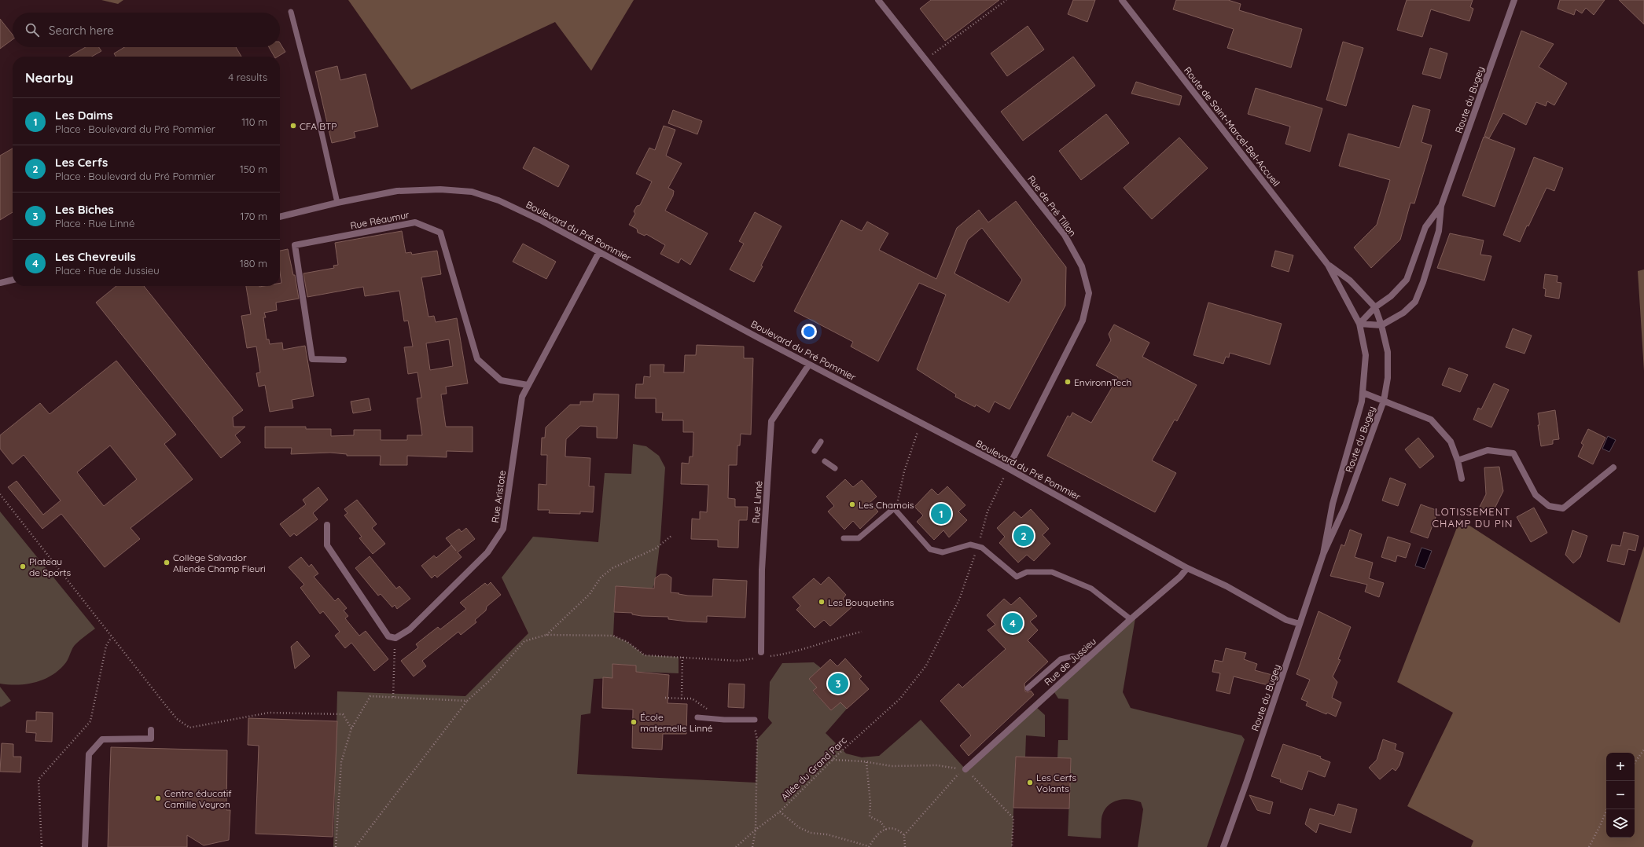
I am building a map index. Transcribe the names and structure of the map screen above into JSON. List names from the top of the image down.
{
  "streets": {
    "street": [
      "Route du Bugey",
      "Route de Saint-Marcel-Bel-Accueil",
      "Rue de Pré Tillon",
      "Rue Réaumur",
      "Boulevard du Pré Pommier",
      "Rue Aristote",
      "Rue Linné",
      "Rue de Jussieu"
    ],
    "path": ["Allée du Grand Parc"]
  },
  "crossings": [
    ["Route du Bugey", "Route de Saint-Marcel-Bel-Accueil"],
    ["Route du Bugey", "Boulevard du Pré Pommier"],
    ["Rue de Pré Tillon", "Boulevard du Pré Pommier"],
    ["Rue de Pré Tillon", "Allée du Grand Parc"],
    ["Rue Réaumur", "Rue Aristote"],
    ["Boulevard du Pré Pommier", "Rue Aristote"],
    ["Boulevard du Pré Pommier", "Rue Linné"],
    ["Boulevard du Pré Pommier", "Rue de Jussieu"],
    ["Boulevard du Pré Pommier", "Allée du Grand Parc"]
  ],
  "districts": ["LOTISSEMENT CHAMP DU PIN"],
  "places": [
    "CFA BTP",
    "EnvironnTech",
    "Les Chamois",
    "Collège Salvador Allende Champ Fleuri",
    "Plateau de Sports",
    "Les Bouquetins",
    "École maternelle Linné",
    "Les Cerfs Volants",
    "Centre éducatif Camille Veyron"
  ],
  "page": {
    "search": "Search here",
    "heading": ["Nearby", "4 results"],
    "list": [
      {
        "mark": "1",
        "name": "Les Daims",
        "note": "Place · Boulevard du Pré Pommier",
        "value": "110 m"
      },
      {
        "mark": "2",
        "name": "Les Cerfs",
        "note": "Place · Boulevard du Pré Pommier",
        "value": "150 m"
      },
      {
        "mark": "3",
        "name": "Les Biches",
        "note": "Place · Rue Linné",
        "value": "170 m"
      },
      {
        "mark": "4",
        "name": "Les Chevreuils",
        "note": "Place · Rue de Jussieu",
        "value": "180 m"
      }
    ],
    "pins": [
      "1",
      "2",
      "4",
      "3"
    ],
    "map_buttons": ["+", "−"]
  }
}
